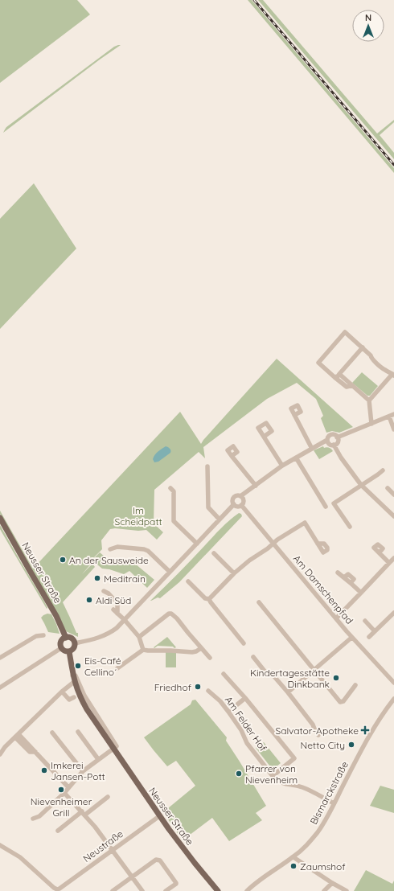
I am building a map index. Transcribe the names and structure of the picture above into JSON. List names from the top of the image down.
{
  "streets": {
    "main road": ["Neusser Straße"],
    "street": [
      "Am Damschenpfad",
      "Am Felder Hof",
      "Bismarckstraße",
      "Neustraße"
    ]
  },
  "crossings": [
    ["Neusser Straße", "Neustraße"],
    ["Am Felder Hof", "Bismarckstraße"]
  ],
  "parks": ["Im Scheidpatt"],
  "places": {
    "other": [
      "An der Sausweide",
      "Meditrain",
      "Aldi Süd",
      "Eis-Café Cellino´",
      "Kindertagesstätte Dinkbank",
      "Friedhof",
      "Netto City",
      "Imkerei Jansen-Pott",
      "Pfarrer von Nievenheim",
      "Nievenheimer Grill",
      "Zaumshof"
    ],
    "health": ["Salvator-Apotheke"]
  },
  "north": "top"
}
